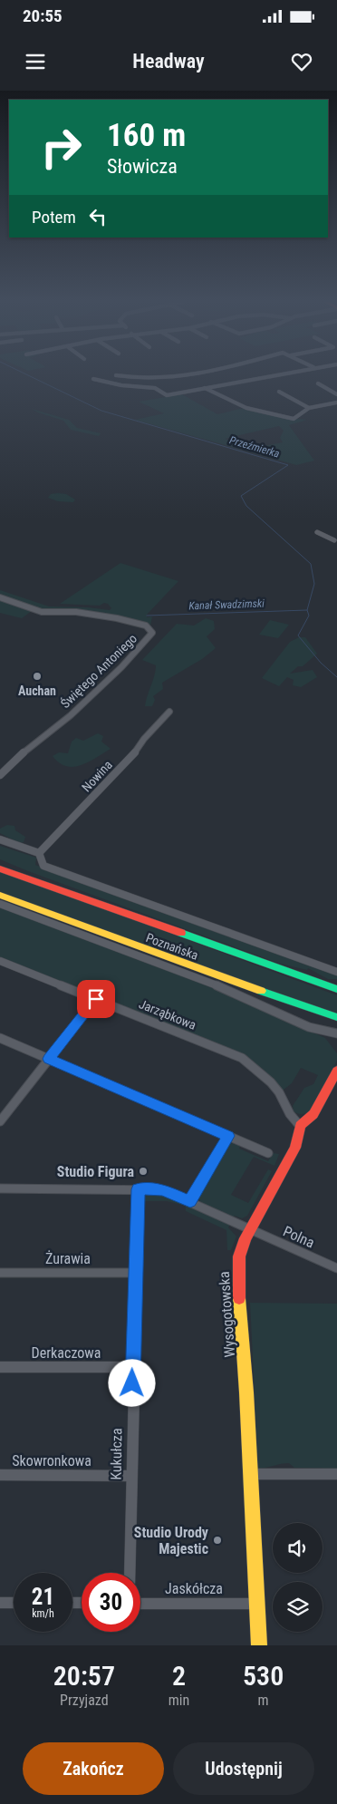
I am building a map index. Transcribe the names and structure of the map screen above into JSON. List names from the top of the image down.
{
  "streets": {
    "main road": ["Poznańska", "Wysogotowska"],
    "street": [
      "Świętego Antoniego",
      "Nowina",
      "Jarząbkowa",
      "Polna",
      "Żurawia",
      "Derkaczowa",
      "Kukułcza",
      "Skowronkowa",
      "Jaskółcza"
    ]
  },
  "crossings": [
    ["Jarząbkowa", "Wysogotowska"],
    ["Polna", "Wysogotowska"],
    ["Polna", "Kukułcza"],
    ["Żurawia", "Kukułcza"],
    ["Wysogotowska", "Jaskółcza"],
    ["Derkaczowa", "Kukułcza"],
    ["Kukułcza", "Skowronkowa"]
  ],
  "water": ["Przeźmierka", "Kanał Swadzimski"],
  "places": ["Auchan", "Studio Figura", "Studio Urody Majestic"],
  "page": {
    "status": "20:55",
    "header": "Headway",
    "turn": ["160 m", "Słowicza"],
    "then": "Potem",
    "speed": "21 km/h",
    "limit": "30",
    "eta": [
      "20:57",
      "Przyjazd",
      "2",
      "min",
      "530",
      "m"
    ],
    "buttons": ["Zakończ", "Udostępnij"]
  }
}
